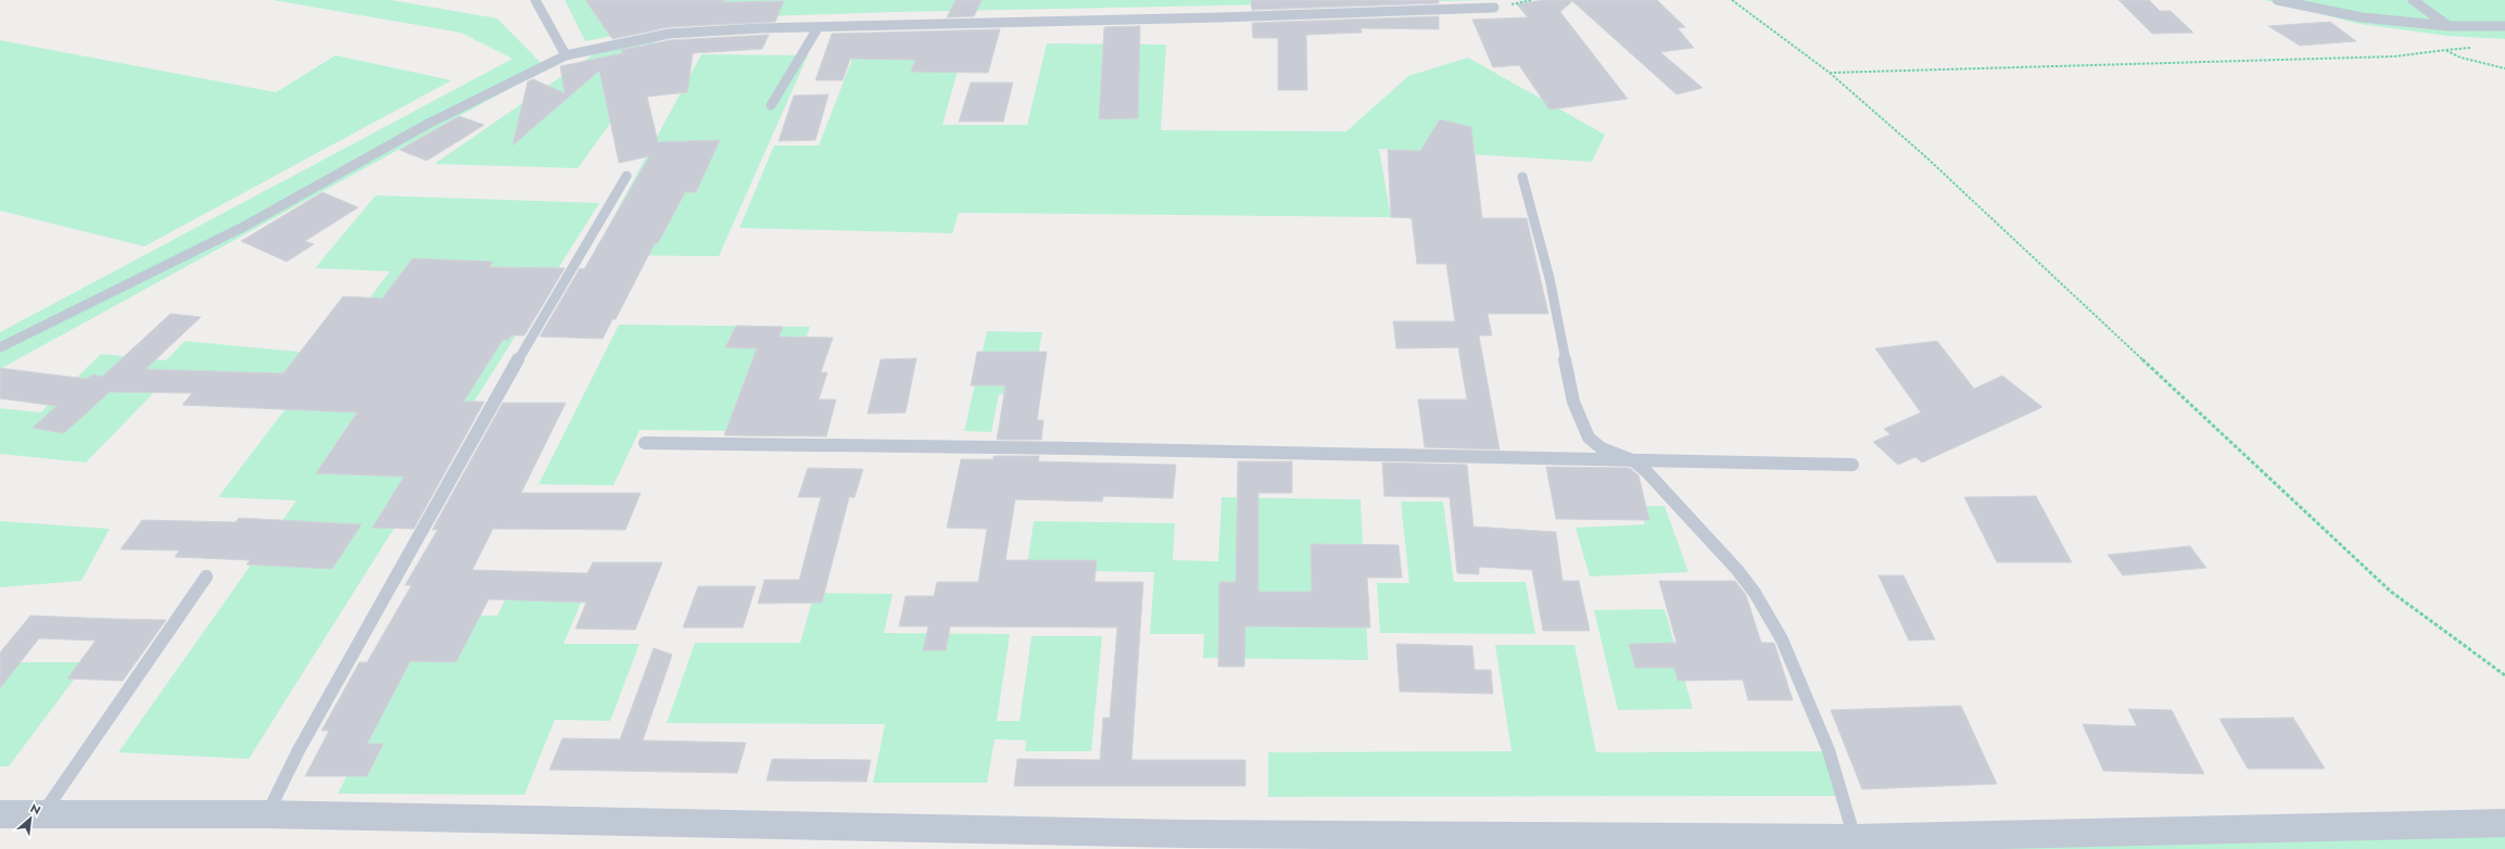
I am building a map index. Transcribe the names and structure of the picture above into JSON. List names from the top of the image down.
{
  "north": "top right"
}
